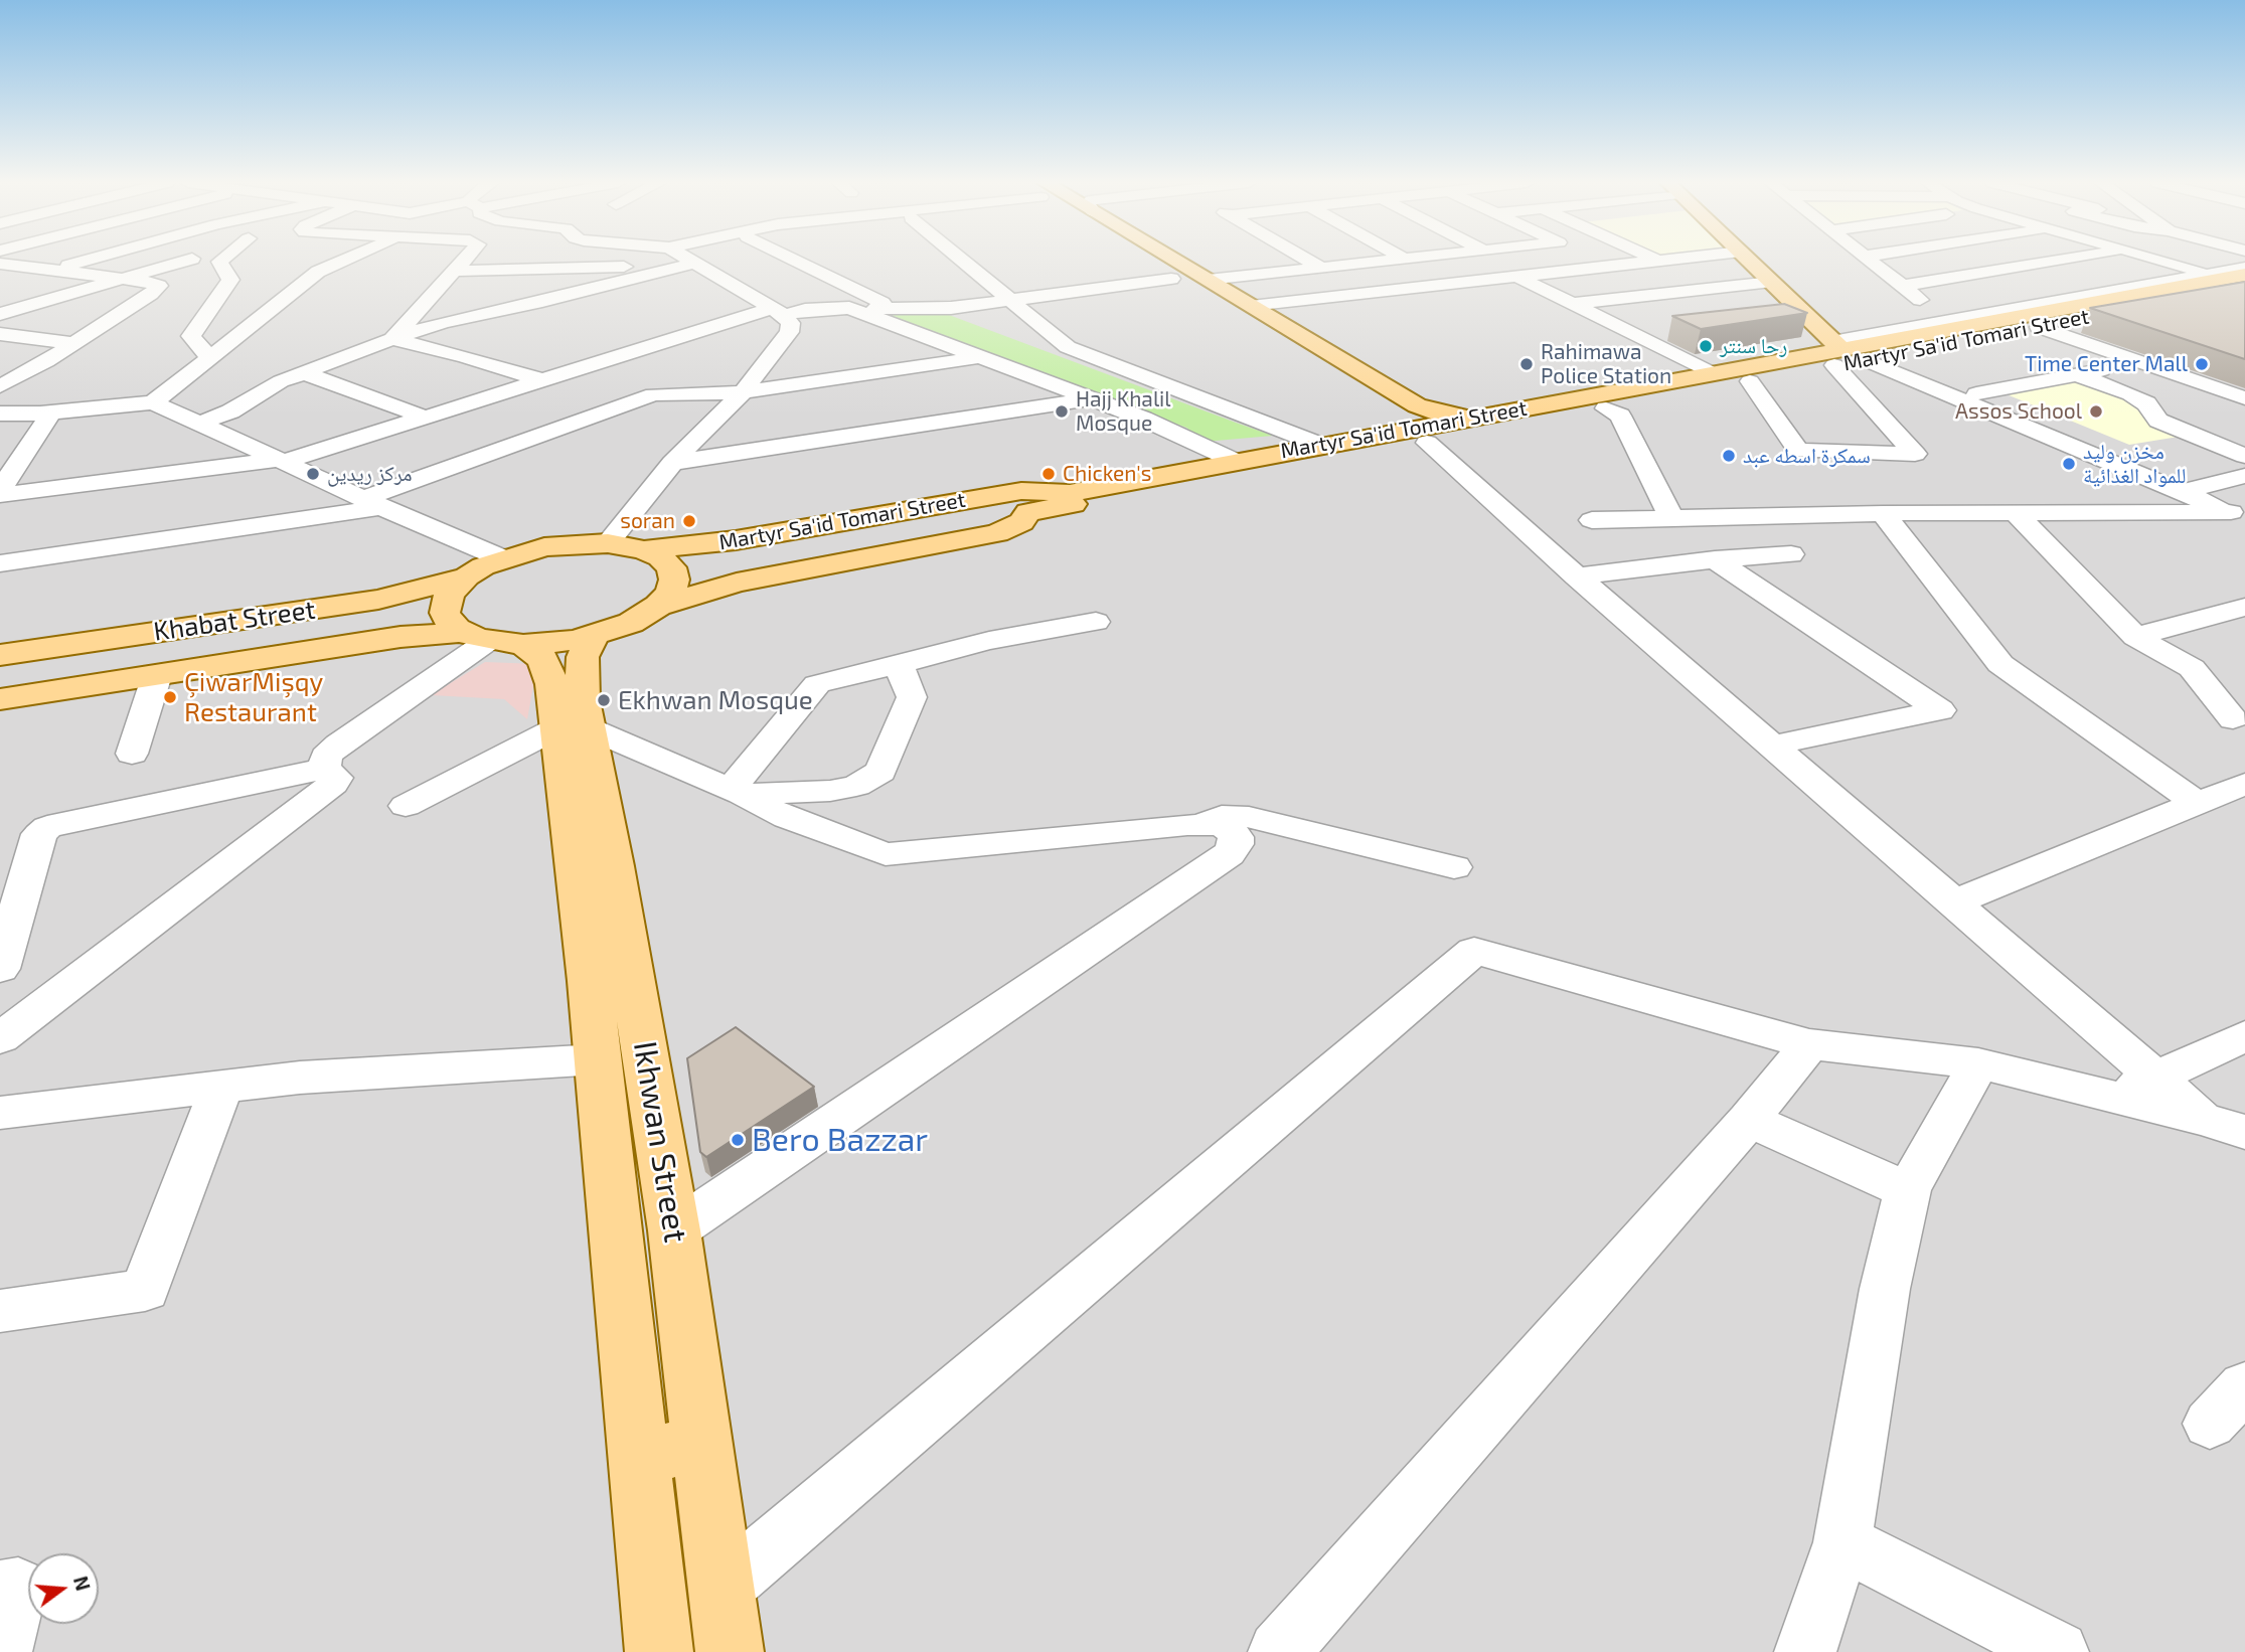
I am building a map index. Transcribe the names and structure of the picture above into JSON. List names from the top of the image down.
{
  "streets": {
    "main road": ["Martyr Sa'id Tomari Street", "Khabat Street", "Ikhwan Street"]
  },
  "crossings": [
    ["Martyr Sa'id Tomari Street", "Khabat Street"],
    ["Martyr Sa'id Tomari Street", "Ikhwan Street"],
    ["Khabat Street", "Ikhwan Street"]
  ],
  "places": [
    "رحا سنتر",
    "Rahimawa Police Station",
    "Time Center Mall",
    "Hajj Khalil Mosque",
    "Assos School",
    "سمكرة اسطه عبد",
    "مخزن وليد للمواد الغذائية",
    "مركز ريدين",
    "Chicken's",
    "soran",
    "ÇiwarMişqy Restaurant",
    "Ekhwan Mosque",
    "Bero Bazzar"
  ],
  "north": "right"
}
